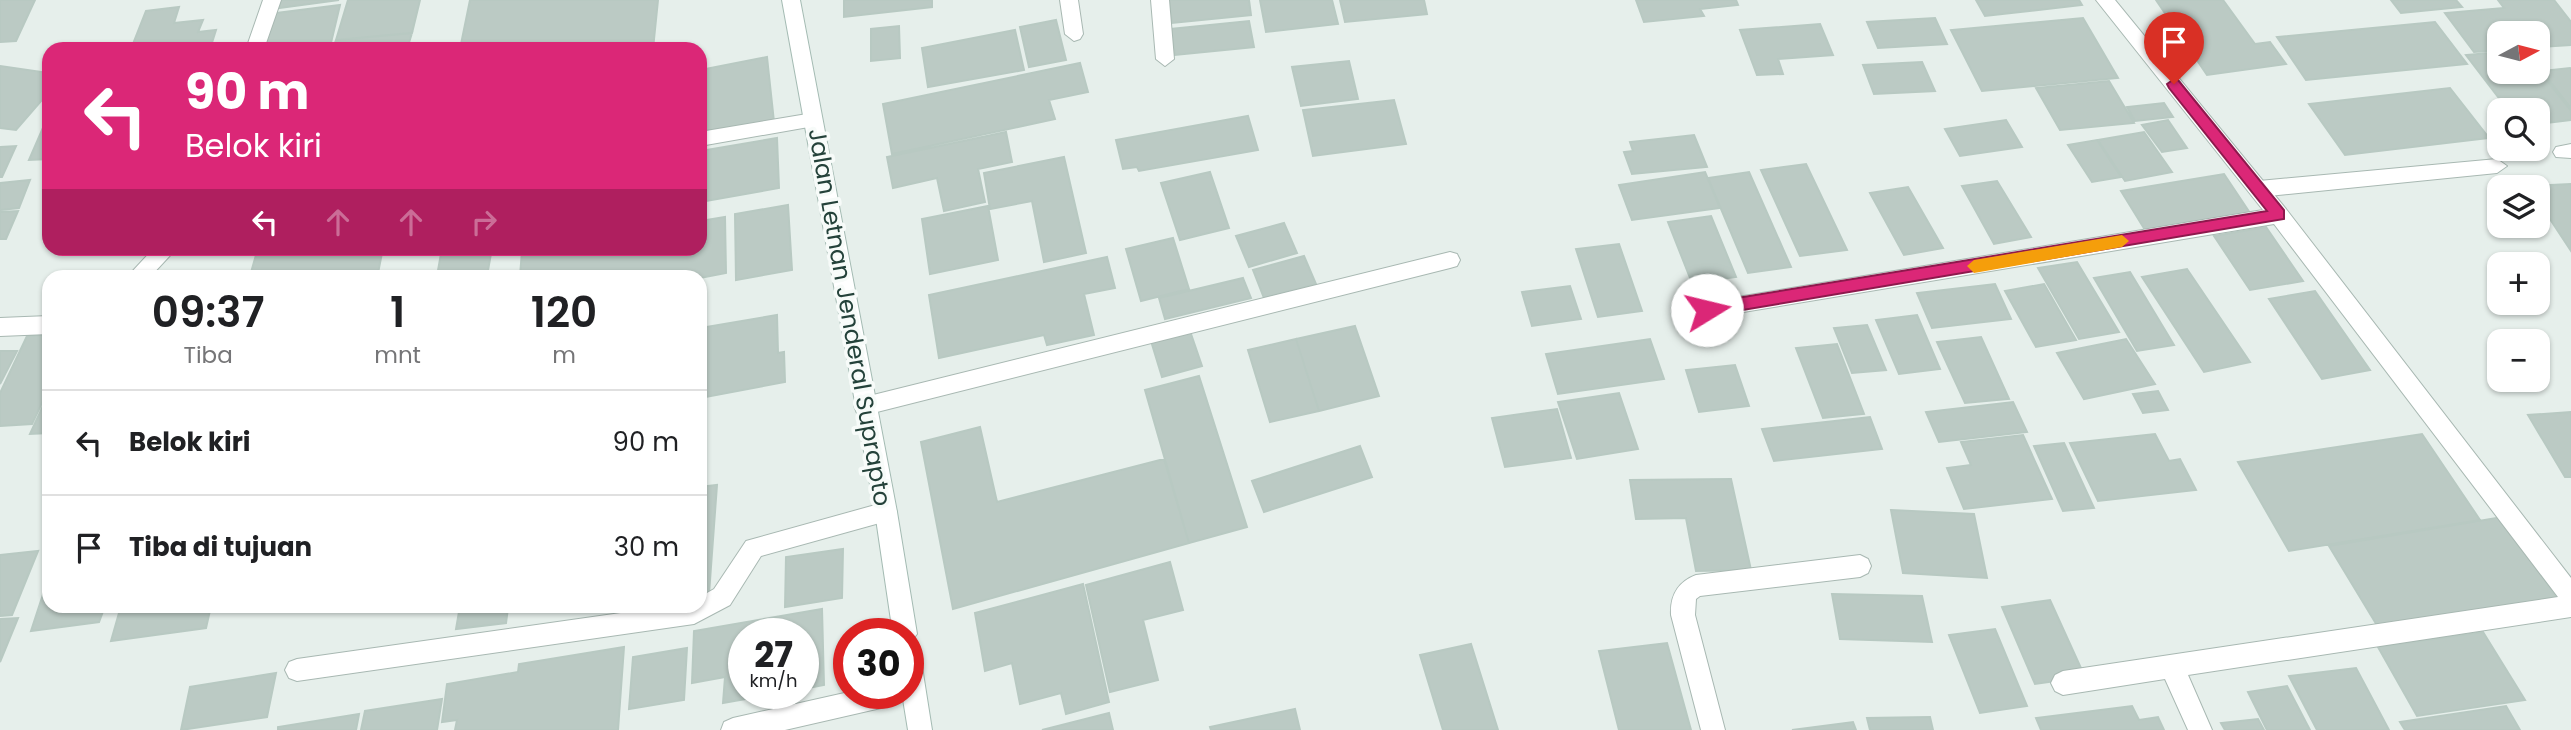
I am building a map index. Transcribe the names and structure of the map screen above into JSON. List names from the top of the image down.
{
  "streets": {
    "street": ["Jalan Letnan Jenderal Suprapto"]
  },
  "north": "right",
  "page": {
    "map_buttons": ["+", "−"],
    "turn": ["90 m", "Belok kiri"],
    "eta": [
      "09:37",
      "Tiba",
      "1",
      "mnt",
      "120",
      "m"
    ],
    "list": [
      {
        "name": "Belok kiri",
        "value": "90 m"
      },
      {
        "name": "Tiba di tujuan",
        "value": "30 m"
      }
    ],
    "speed": "27 km/h",
    "limit": "30"
  }
}
